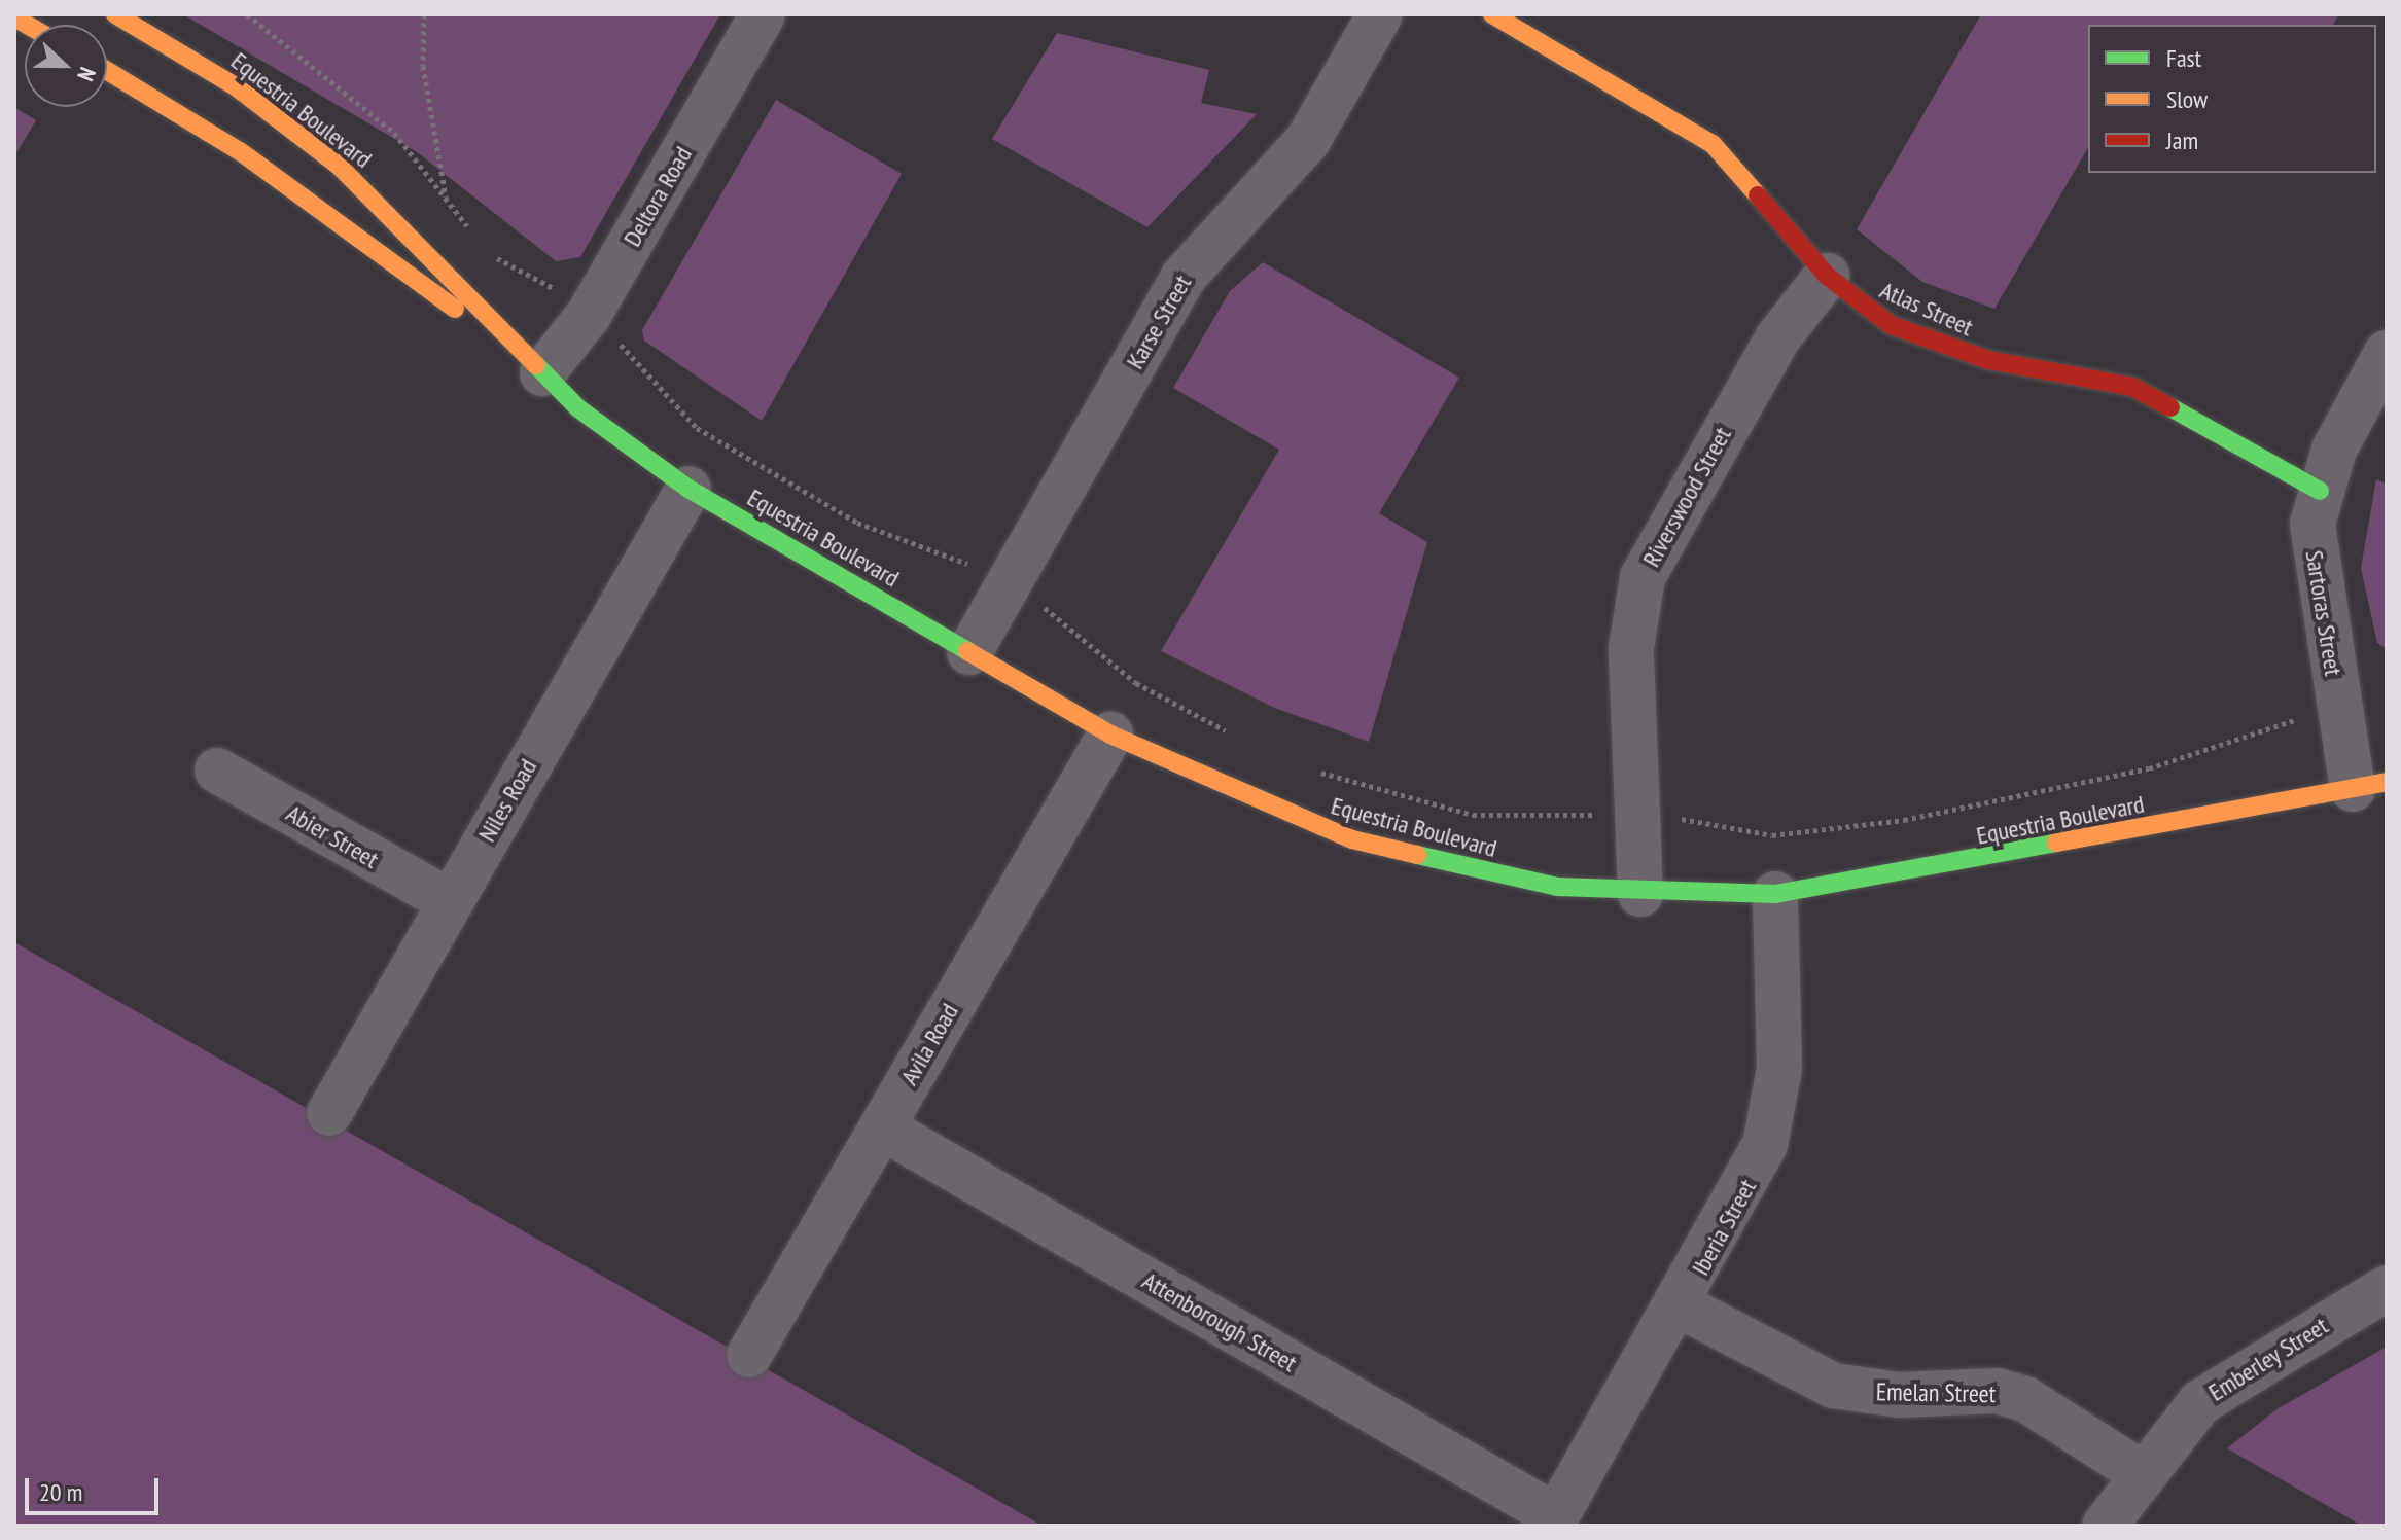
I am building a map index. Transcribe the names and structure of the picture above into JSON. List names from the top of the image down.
{
  "streets": {
    "street": [
      "Equestria Boulevard",
      "Deltora Road",
      "Atlas Street",
      "Karse Street",
      "Riverswood Street",
      "Sartoras Street",
      "Niles Road",
      "Abier Street",
      "Avila Road",
      "Iberia Street",
      "Attenborough Street",
      "Emberley Street",
      "Emelan Street"
    ]
  },
  "crossings": [
    ["Equestria Boulevard", "Deltora Road"],
    ["Equestria Boulevard", "Karse Street"],
    ["Equestria Boulevard", "Riverswood Street"],
    ["Equestria Boulevard", "Sartoras Street"],
    ["Equestria Boulevard", "Niles Road"],
    ["Equestria Boulevard", "Avila Road"],
    ["Equestria Boulevard", "Iberia Street"],
    ["Atlas Street", "Riverswood Street"],
    ["Atlas Street", "Sartoras Street"],
    ["Niles Road", "Abier Street"],
    ["Avila Road", "Attenborough Street"],
    ["Iberia Street", "Attenborough Street"],
    ["Iberia Street", "Emelan Street"],
    ["Emberley Street", "Emelan Street"]
  ],
  "legend": ["Fast", "Slow", "Jam"],
  "scale_bar": "20 m",
  "north": "right"
}
